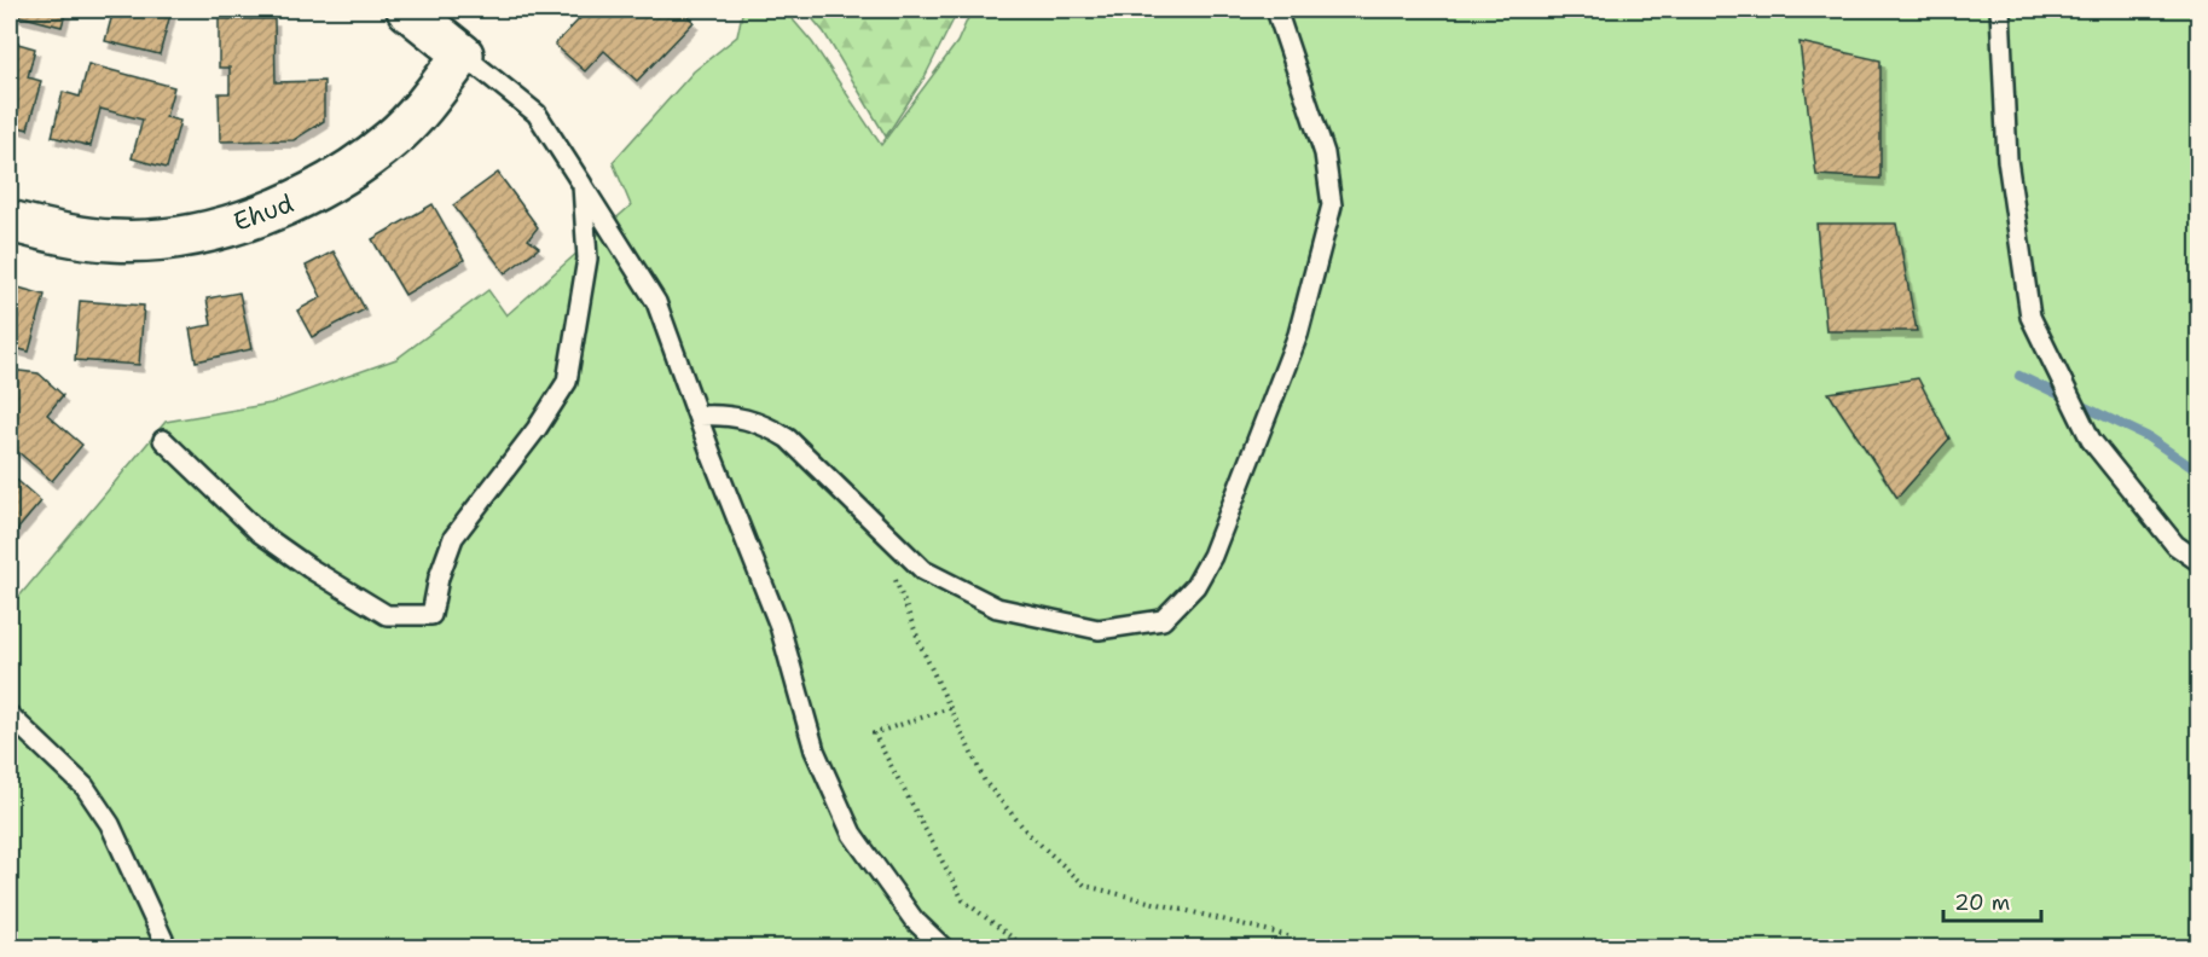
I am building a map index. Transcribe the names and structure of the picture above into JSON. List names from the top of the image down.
{
  "streets": {
    "street": ["Ehud"]
  },
  "scale_bar": "20 m"
}
